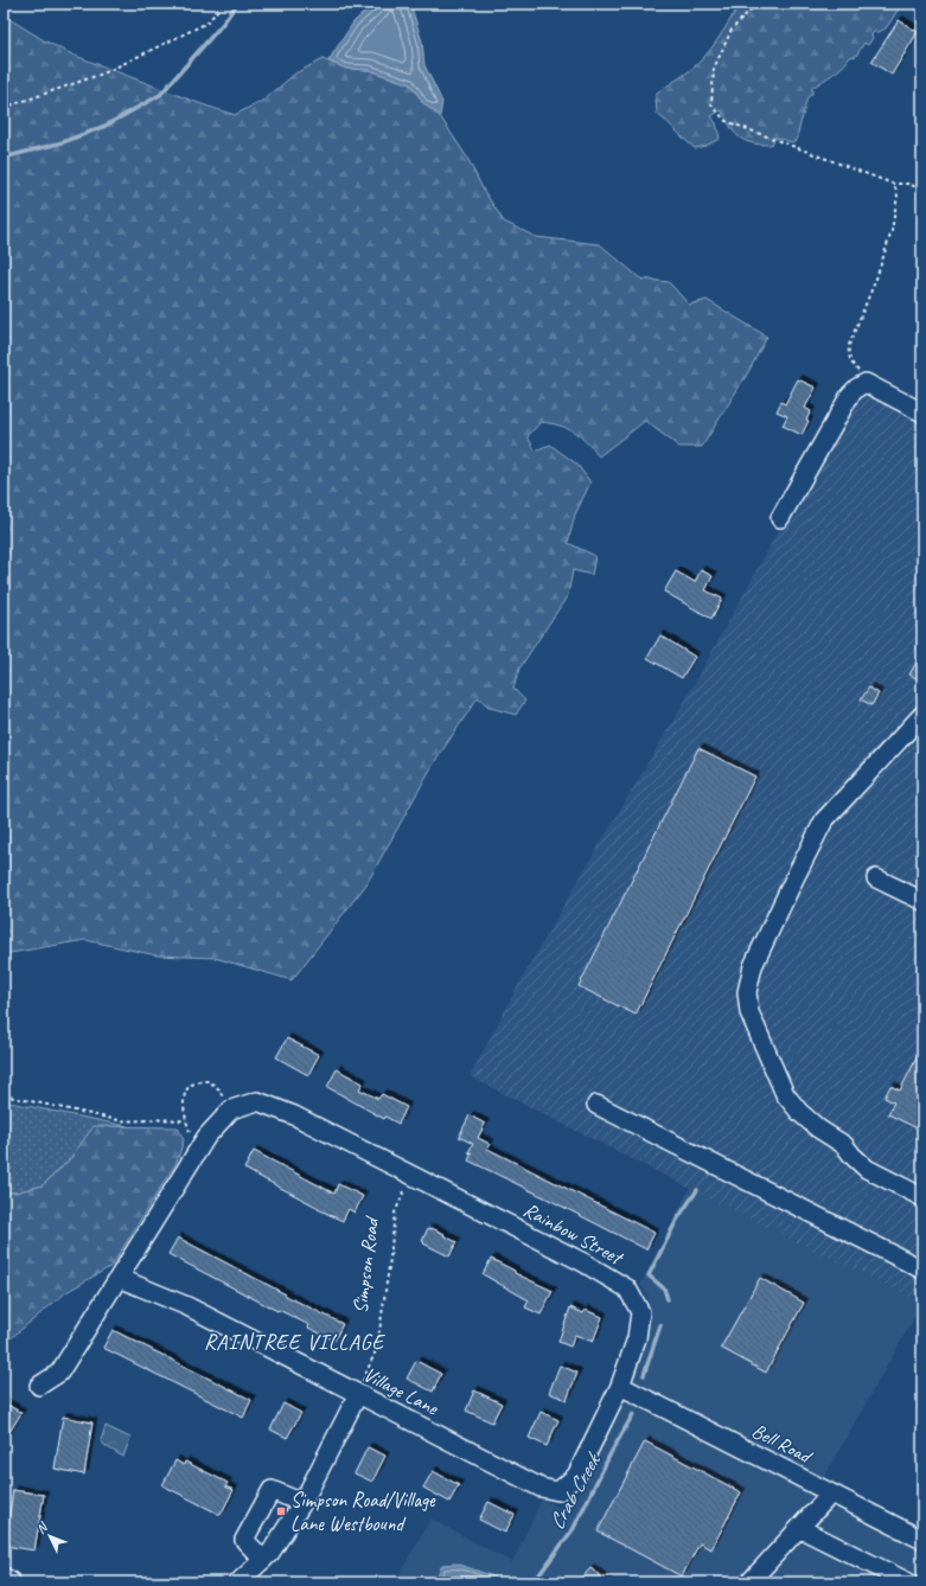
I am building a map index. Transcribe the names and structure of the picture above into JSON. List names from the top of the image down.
{
  "streets": {
    "street": ["Rainbow Street", "Village Lane", "Bell Road"],
    "path": ["Simpson Road"]
  },
  "crossings": [
    ["Rainbow Street", "Simpson Road"],
    ["Rainbow Street", "Village Lane"],
    ["Rainbow Street", "Bell Road"],
    ["Simpson Road", "Village Lane"]
  ],
  "districts": ["RAINTREE VILLAGE"],
  "water": ["Crab Creek"],
  "places": {
    "transit": ["Simpson Road/Village Lane Westbound"]
  },
  "north": "top left"
}
